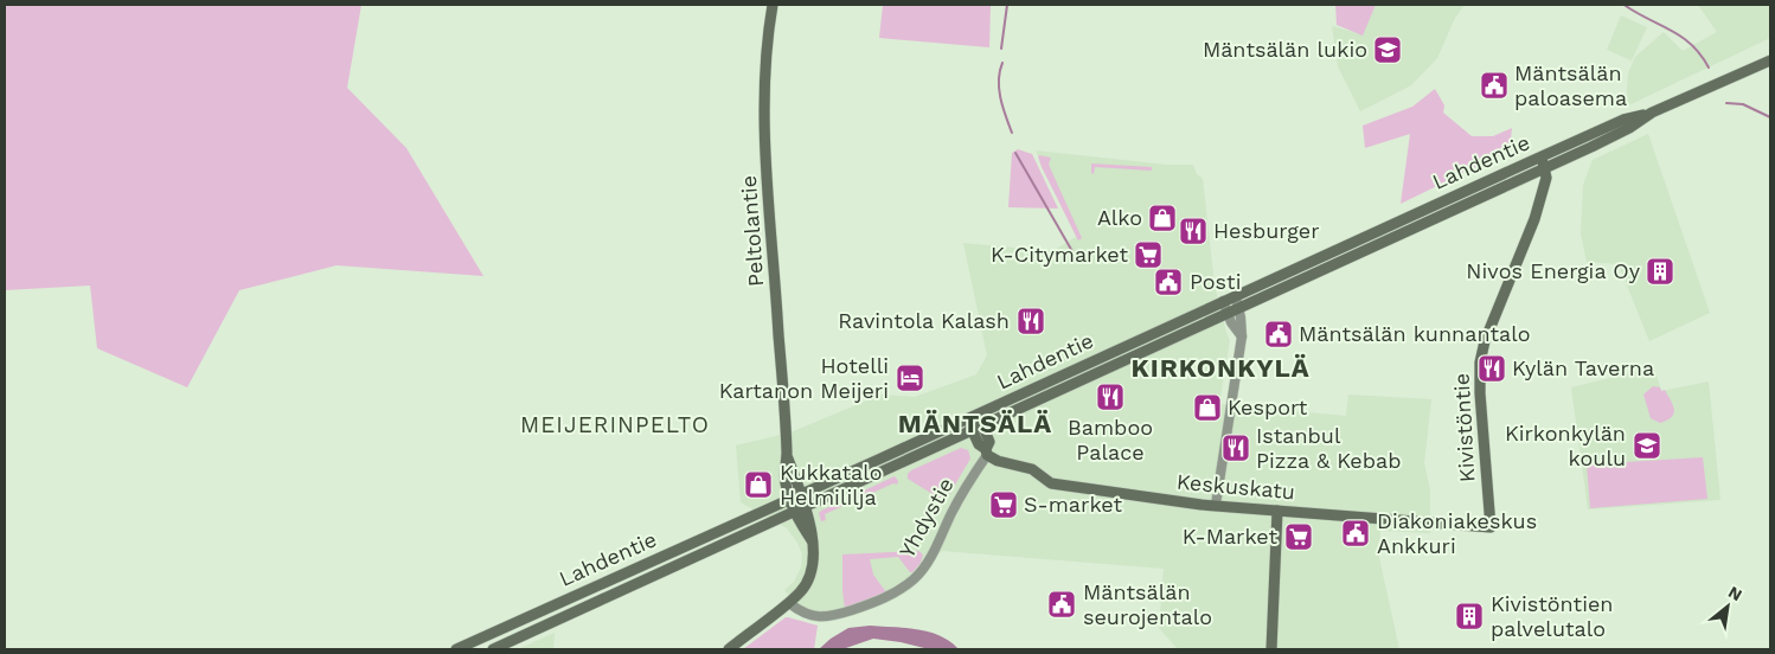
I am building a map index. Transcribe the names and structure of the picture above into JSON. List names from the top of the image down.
{
  "streets": {
    "main road": [
      "Lahdentie",
      "Peltolantie",
      "Kivistöntie",
      "Keskuskatu"
    ],
    "street": ["Yhdystie"]
  },
  "crossings": [
    ["Lahdentie", "Peltolantie"],
    ["Lahdentie", "Kivistöntie"],
    ["Kivistöntie", "Keskuskatu"],
    ["Keskuskatu", "Yhdystie"]
  ],
  "districts": ["KIRKONKYLÄ", "MÄNTSÄLÄ", "MEIJERINPELTO"],
  "places": {
    "school or university": ["Mäntsälän lukio", "Kirkonkylän koulu"],
    "public building": [
      "Mäntsälän paloasema",
      "Posti",
      "Mäntsälän kunnantalo",
      "Diakoniakeskus Ankkuri",
      "Mäntsälän seurojentalo"
    ],
    "shop": ["Alko", "Kesport", "Kukkatalo Helmililja"],
    "restaurant": [
      "Hesburger",
      "Ravintola Kalash",
      "Kylän Taverna",
      "Bamboo Palace",
      "Istanbul Pizza & Kebab"
    ],
    "supermarket": ["K-Citymarket", "S-market", "K-Market"],
    "building": ["Nivos Energia Oy", "Kivistöntien palvelutalo"],
    "hotel": ["Hotelli Kartanon Meijeri"]
  },
  "north": "top right"
}
